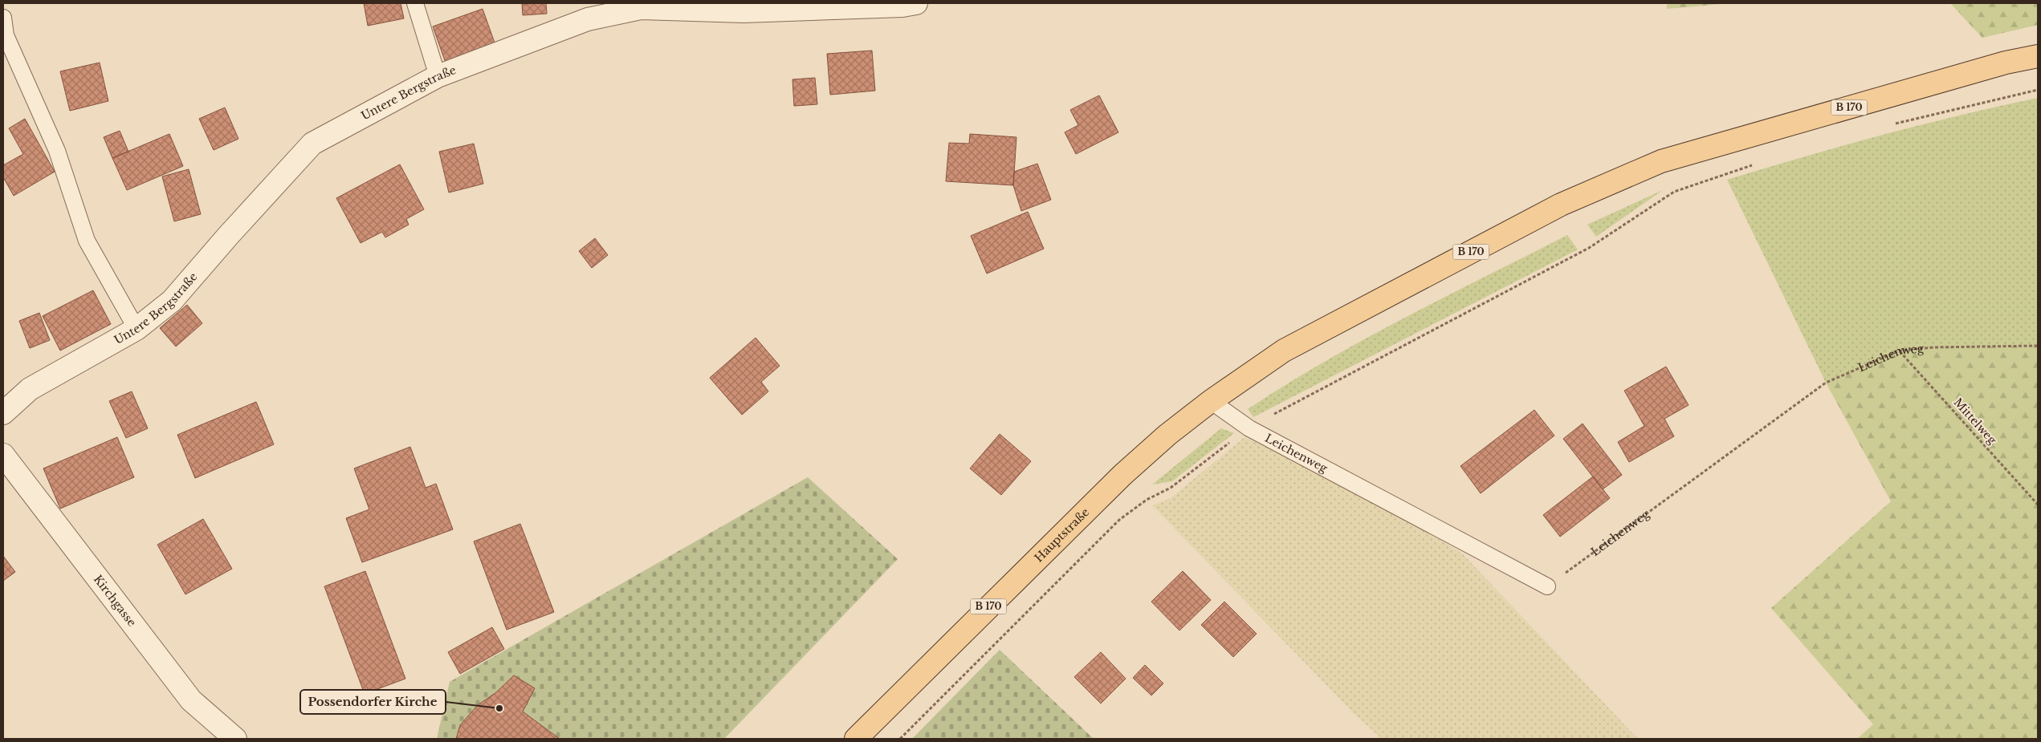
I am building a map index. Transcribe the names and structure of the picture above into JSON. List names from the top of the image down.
{
  "streets": {
    "main road": ["B 170", "Hauptstraße"],
    "street": ["Untere Bergstraße", "Kirchgasse"],
    "lane": ["Leichenweg"],
    "path": ["Mittelweg"]
  },
  "crossings": [
    ["Leichenweg", "Mittelweg"],
    ["Leichenweg", "Hauptstraße"]
  ],
  "places": ["Possendorfer Kirche"]
}
